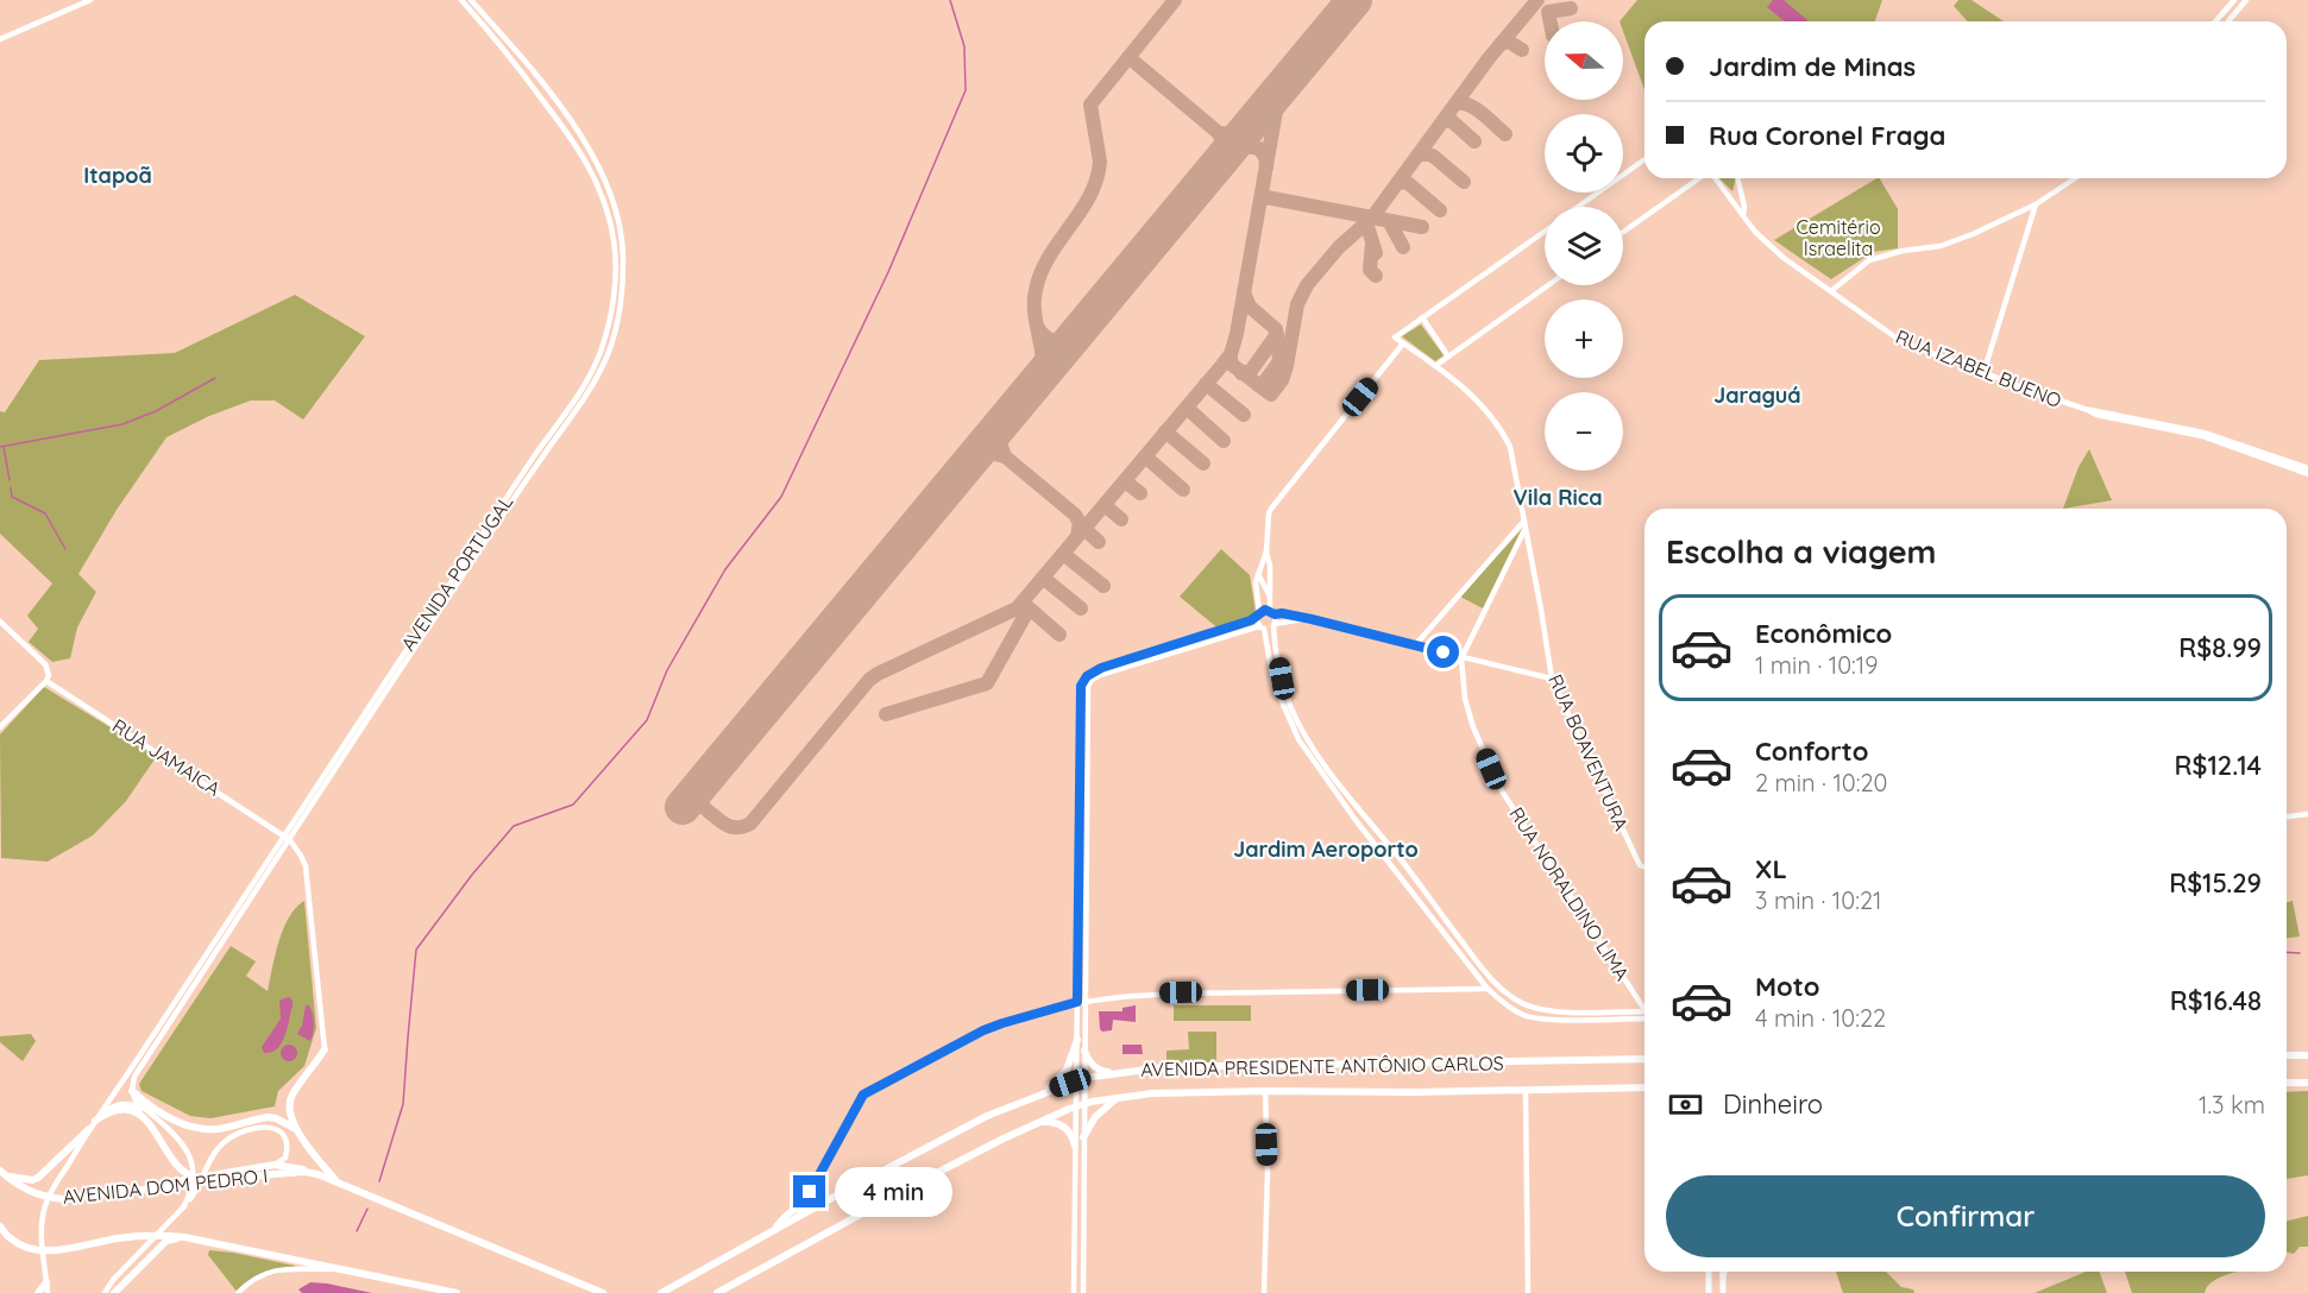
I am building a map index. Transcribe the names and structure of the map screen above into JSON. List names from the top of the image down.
{
  "streets": {
    "highway": ["AVENIDA PRESIDENTE ANTÔNIO CARLOS", "AVENIDA DOM PEDRO I"],
    "street": [
      "RUA IZABEL BUENO",
      "AVENIDA PORTUGAL",
      "RUA BOAVENTURA",
      "RUA JAMAICA",
      "RUA NORALDINO LIMA"
    ]
  },
  "crossings": [
    ["AVENIDA PORTUGAL", "RUA JAMAICA"]
  ],
  "districts": [
    "Itapoã",
    "Jaraguá",
    "Vila Rica",
    "Jardim Aeroporto"
  ],
  "parks": ["Cemitério Israelita"],
  "north": "left",
  "page": {
    "map_buttons": ["+", "−"],
    "banner": ["Jardim de Minas", "Rua Coronel Fraga"],
    "heading": "Escolha a viagem",
    "list": [
      {
        "name": "Econômico",
        "note": "1 min · 10:19",
        "value": "R$8.99"
      },
      {
        "name": "Conforto",
        "note": "2 min · 10:20",
        "value": "R$12.14"
      },
      {
        "name": "XL",
        "note": "3 min · 10:21",
        "value": "R$15.29"
      },
      {
        "name": "Moto",
        "note": "4 min · 10:22",
        "value": "R$16.48"
      }
    ],
    "pay": ["Dinheiro", "1.3 km"],
    "buttons": "Confirmar",
    "bubble": "4 min"
  }
}
